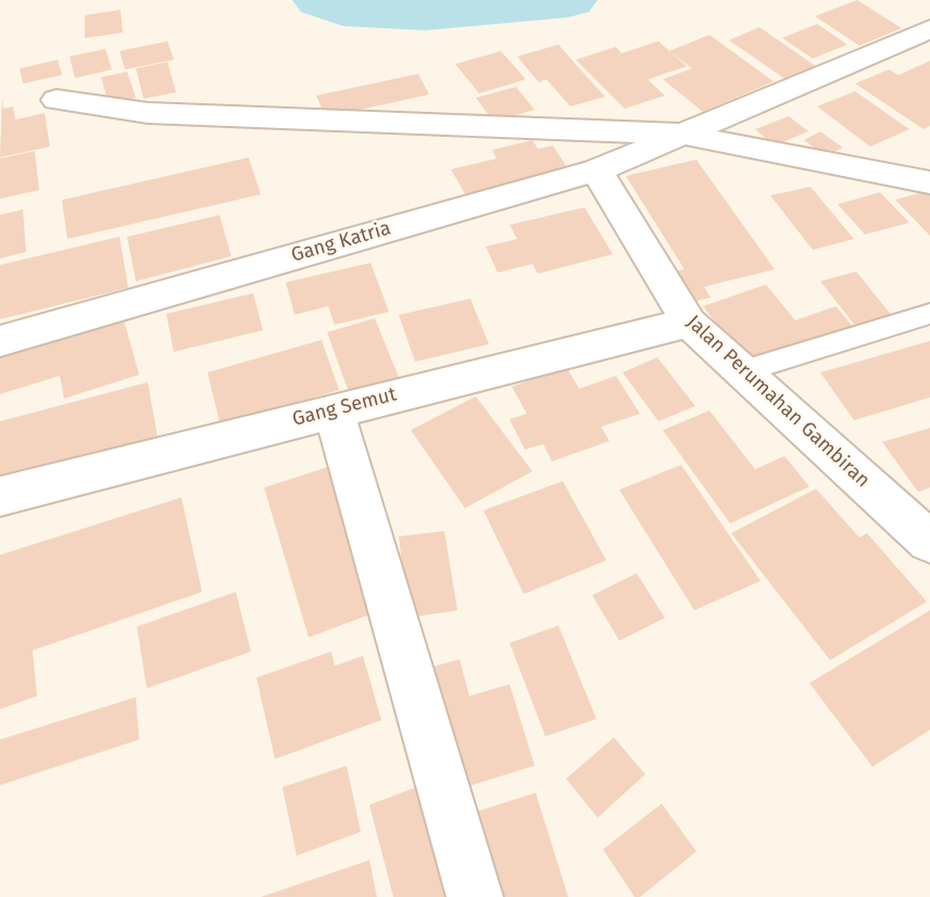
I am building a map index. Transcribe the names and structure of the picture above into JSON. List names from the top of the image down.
{
  "streets": {
    "street": ["Gang Katria", "Jalan Perumahan Gambiran", "Gang Semut"]
  },
  "crossings": [
    ["Gang Katria", "Jalan Perumahan Gambiran"],
    ["Jalan Perumahan Gambiran", "Gang Semut"]
  ]
}
